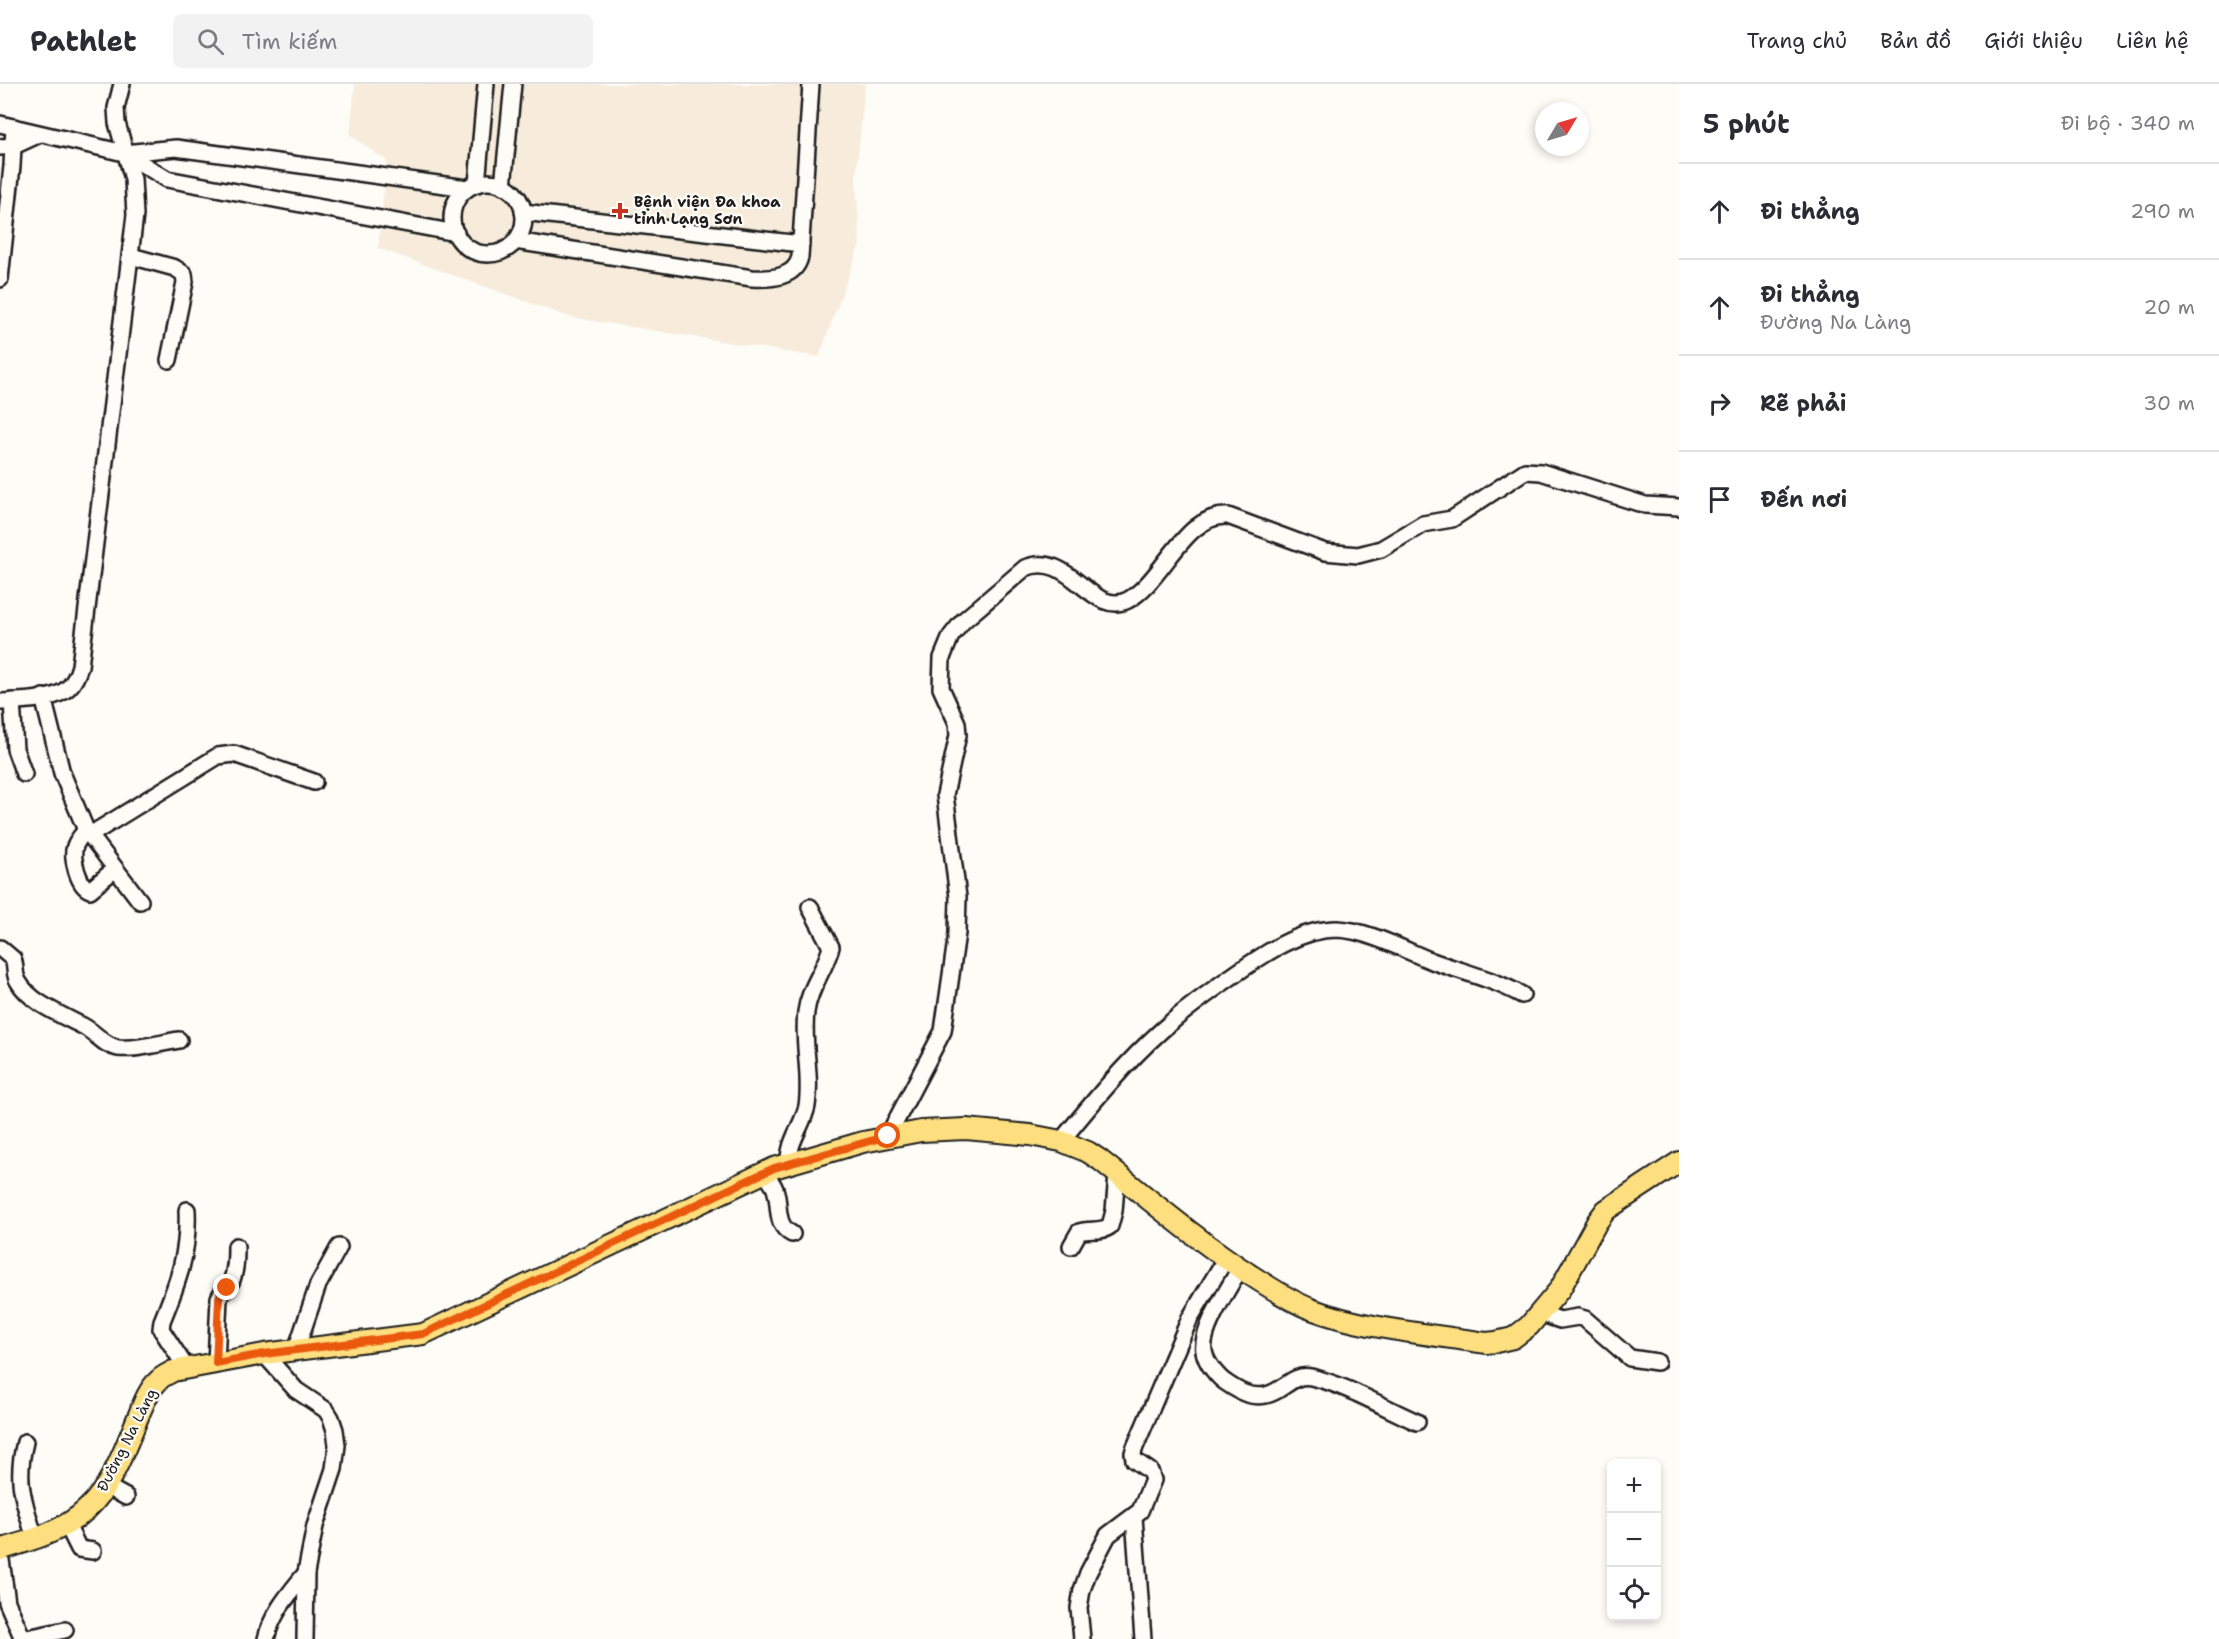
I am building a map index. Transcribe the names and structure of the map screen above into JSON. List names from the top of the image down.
{
  "streets": {
    "main road": ["Đường Na Làng"]
  },
  "places": {
    "health": ["Bệnh viện Đa khoa tỉnh Lạng Sơn"]
  },
  "north": "top right",
  "page": {
    "header": "Pathlet",
    "search": "Tìm kiếm",
    "nav": [
      "Trang chủ",
      "Bản đồ",
      "Giới thiệu",
      "Liên hệ"
    ],
    "heading": ["5 phút", "Đi bộ · 340 m"],
    "list": [
      ["Đi thẳng", "290 m"],
      ["Đi thẳng", "Đường Na Làng", "20 m"],
      ["Rẽ phải", "30 m"],
      "Đến nơi"
    ],
    "map_buttons": ["+", "−"]
  }
}
